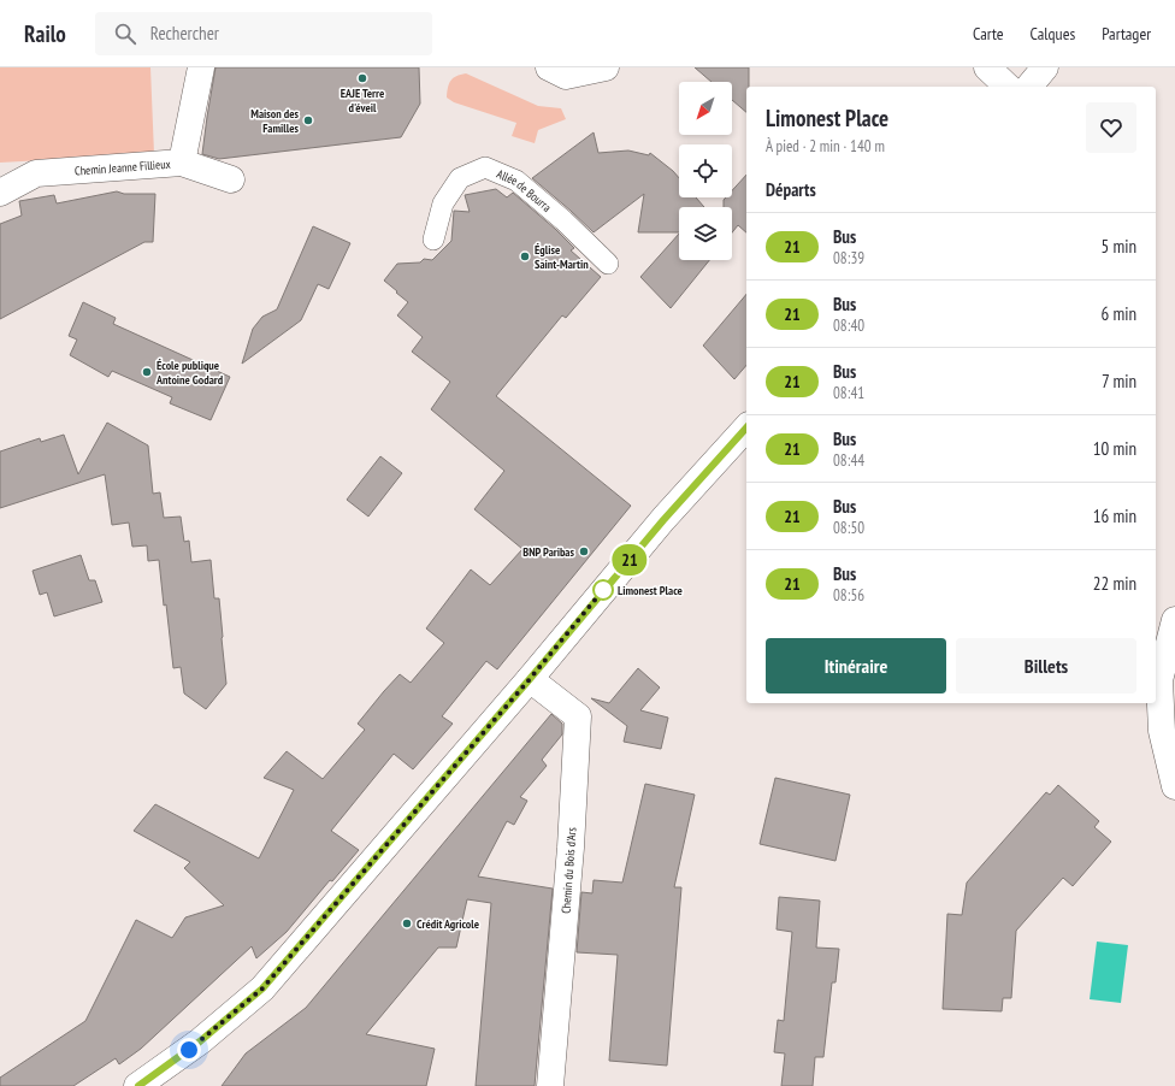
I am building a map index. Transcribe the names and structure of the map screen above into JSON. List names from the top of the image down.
{
  "streets": {
    "street": ["Chemin Jeanne Fillieux", "Allée de Bourra", "Chemin du Bois d'Ars"]
  },
  "places": [
    "EAJE Terre d'éveil",
    "Maison des Familles",
    "Église Saint-Martin",
    "École publique Antoine Godard",
    "BNP Paribas",
    "Limonest Place",
    "Crédit Agricole"
  ],
  "lines": ["bus line 21"],
  "north": "bottom left",
  "page": {
    "header": "Railo",
    "search": "Rechercher",
    "nav": ["Carte", "Calques", "Partager"],
    "on_map": "21",
    "heading": [
      ["Limonest Place", "À pied · 2 min · 140 m"],
      "Départs"
    ],
    "list": [
      {
        "mark": "21",
        "name": "Bus",
        "note": "08:39",
        "value": "5 min"
      },
      {
        "mark": "21",
        "name": "Bus",
        "note": "08:40",
        "value": "6 min"
      },
      {
        "mark": "21",
        "name": "Bus",
        "note": "08:41",
        "value": "7 min"
      },
      {
        "mark": "21",
        "name": "Bus",
        "note": "08:44",
        "value": "10 min"
      },
      {
        "mark": "21",
        "name": "Bus",
        "note": "08:50",
        "value": "16 min"
      },
      {
        "mark": "21",
        "name": "Bus",
        "note": "08:56",
        "value": "22 min"
      }
    ],
    "buttons": ["Itinéraire", "Billets"]
  }
}
